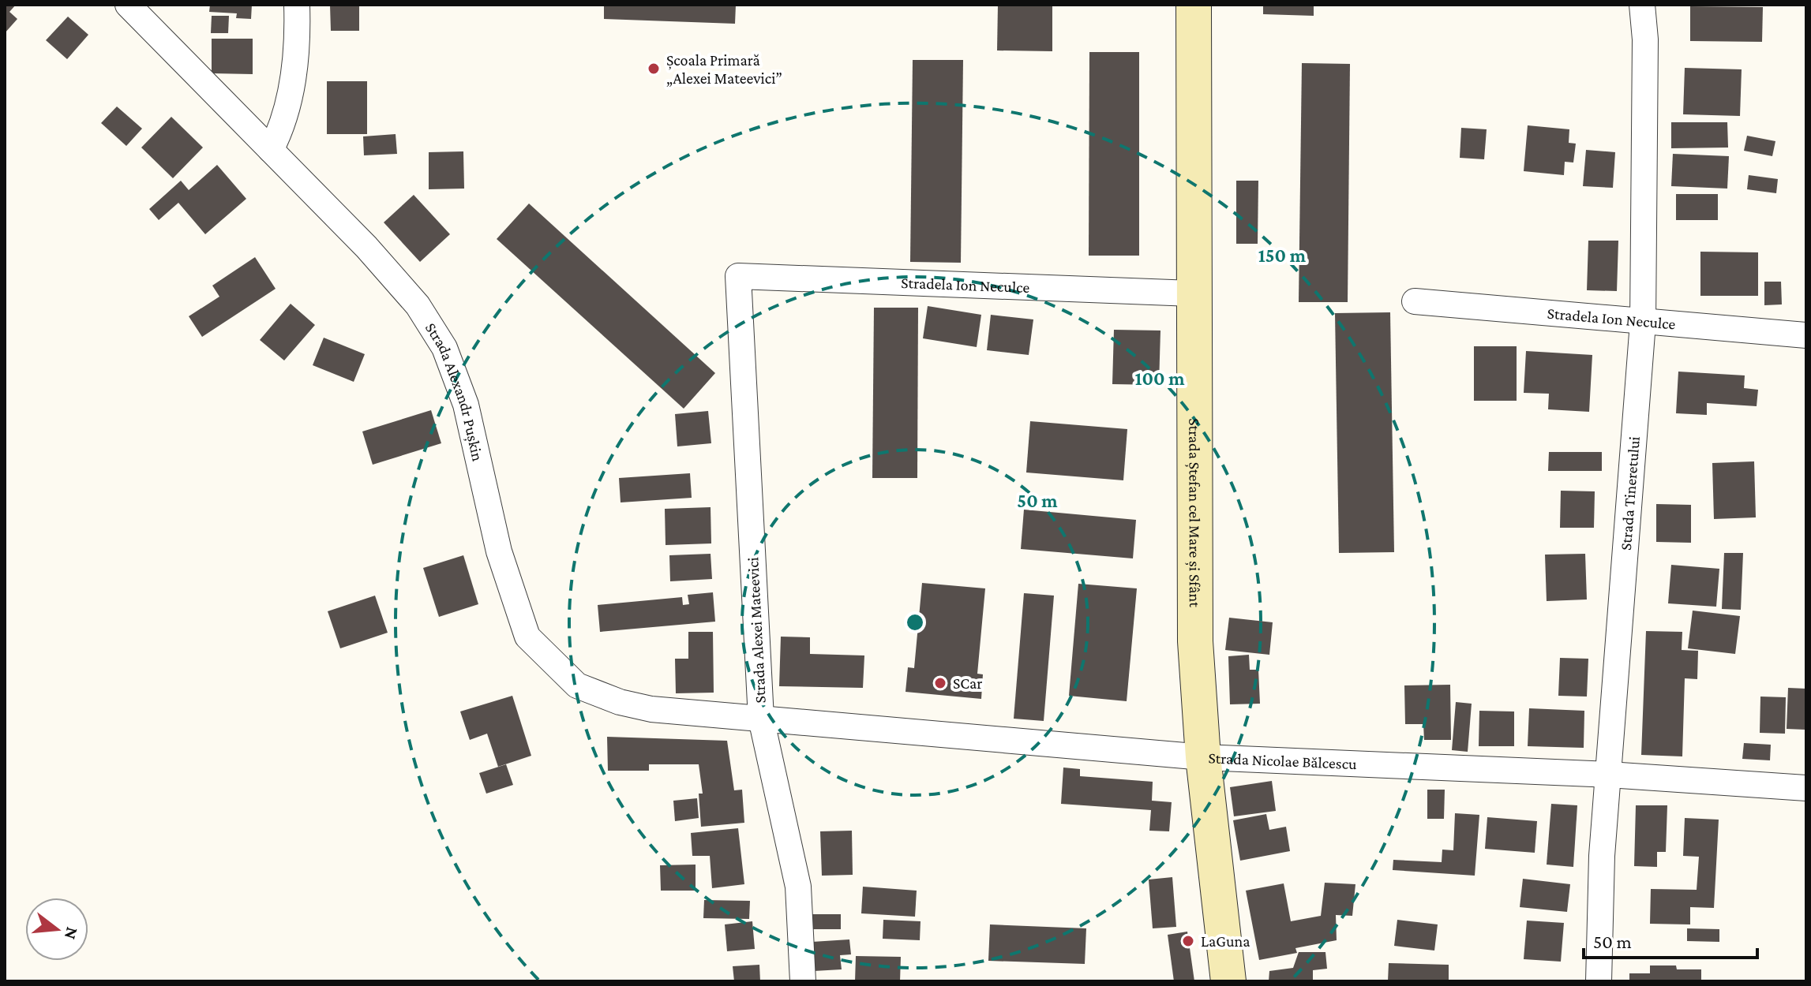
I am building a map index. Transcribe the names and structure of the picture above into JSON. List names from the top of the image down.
{
  "streets": {
    "main road": ["Strada Ștefan cel Mare și Sfânt"],
    "street": [
      "Stradela Ion Neculce",
      "Strada Alexandr Pușkin",
      "Strada Tineretului",
      "Strada Alexei Mateevici",
      "Strada Nicolae Bălcescu"
    ]
  },
  "crossings": [
    ["Stradela Ion Neculce", "Strada Tineretului"],
    ["Stradela Ion Neculce", "Strada Ștefan cel Mare și Sfânt"],
    ["Stradela Ion Neculce", "Strada Alexei Mateevici"],
    ["Strada Alexandr Pușkin", "Strada Alexei Mateevici"],
    ["Strada Alexandr Pușkin", "Strada Nicolae Bălcescu"],
    ["Strada Tineretului", "Strada Nicolae Bălcescu"],
    ["Strada Ștefan cel Mare și Sfânt", "Strada Nicolae Bălcescu"],
    ["Strada Alexei Mateevici", "Strada Nicolae Bălcescu"]
  ],
  "places": ["Școala Primară „Alexei Mateevici”", "SCar", "LaGuna"],
  "scale_bar": "50 m",
  "north": "right",
  "rings": ["150 m", "100 m", "50 m"]
}
